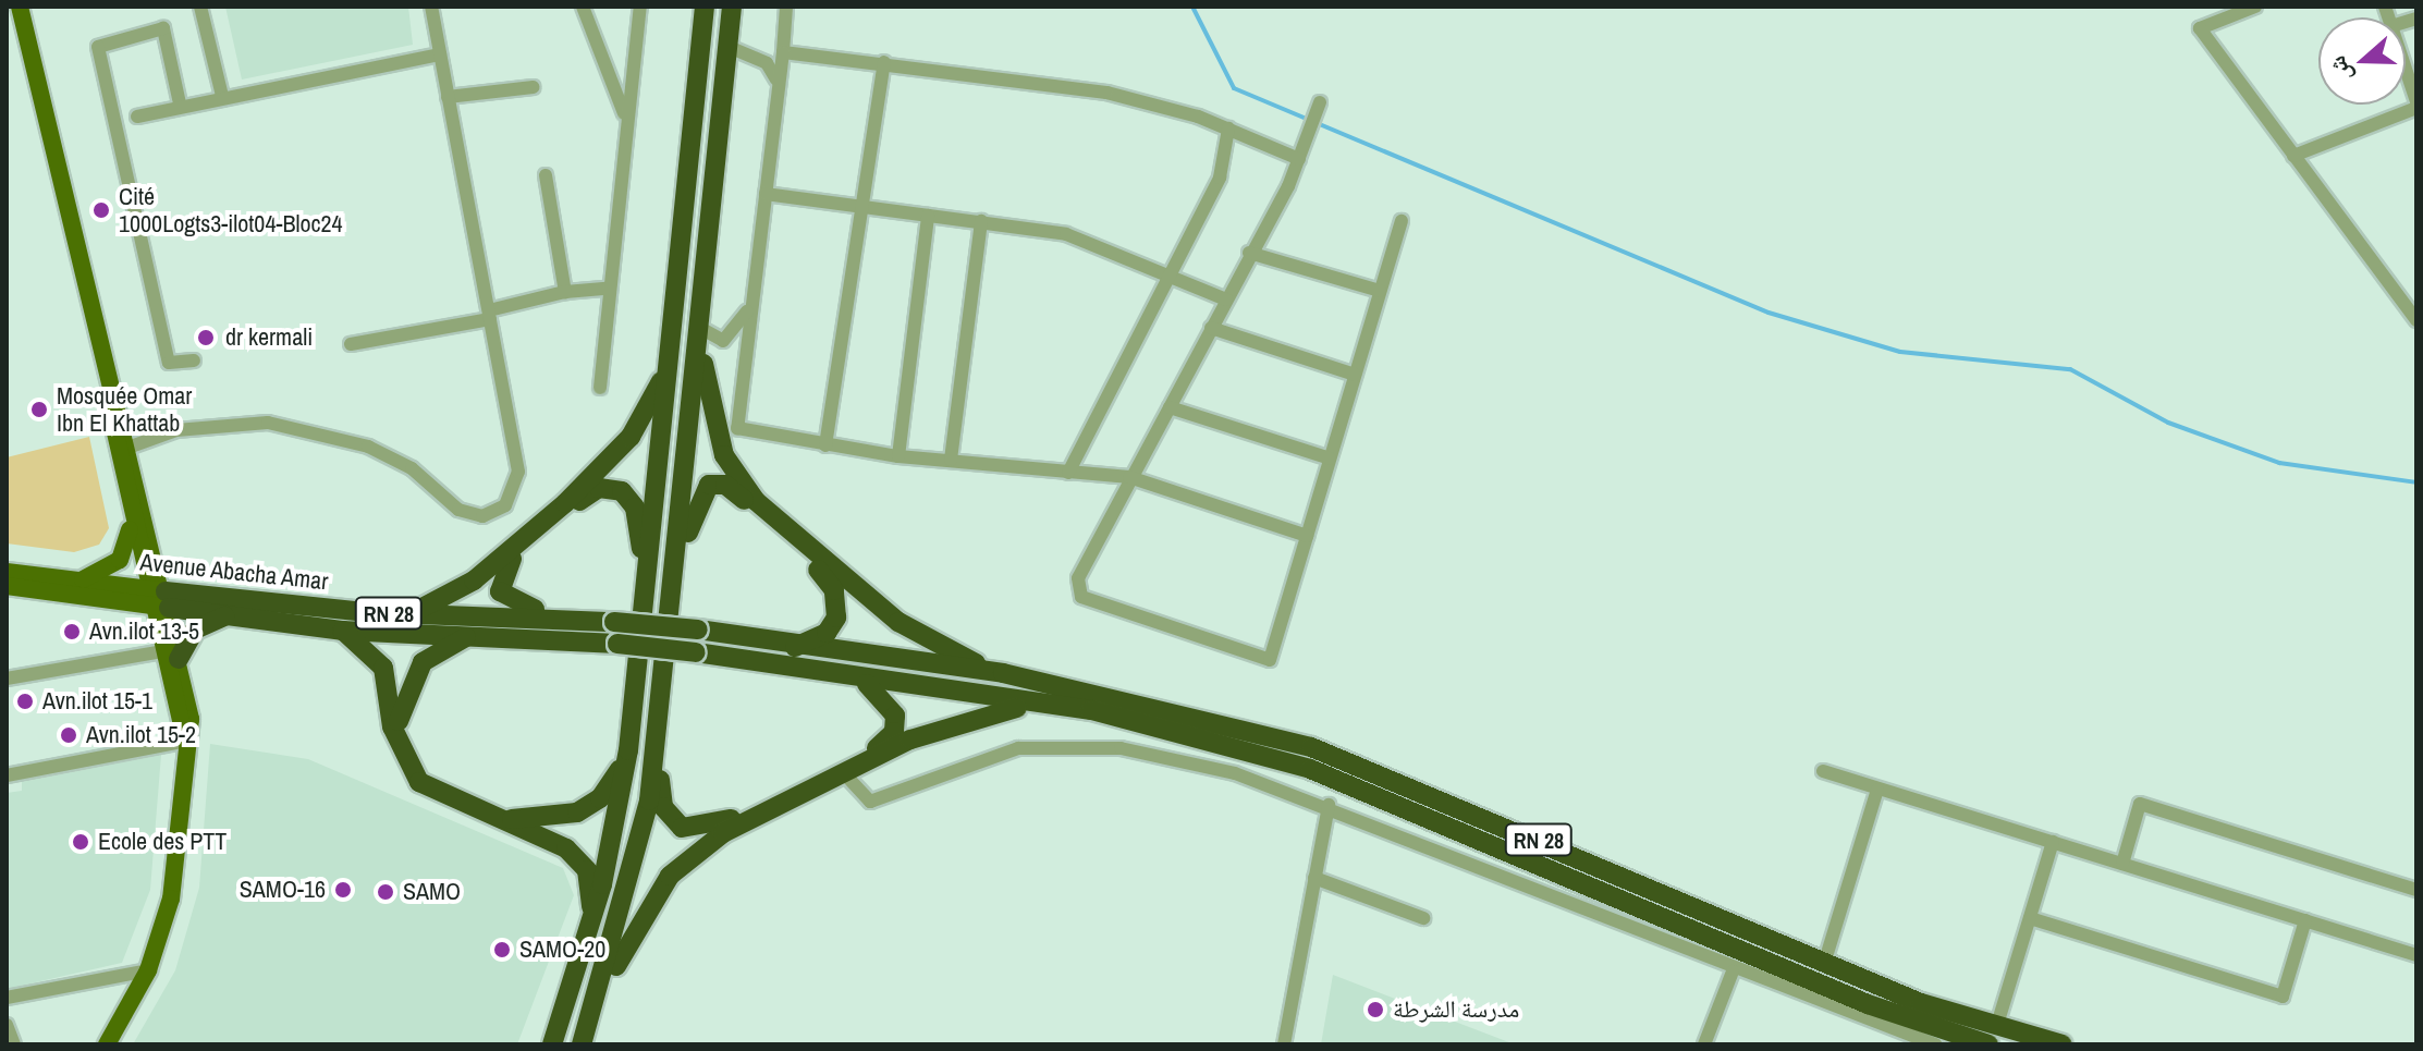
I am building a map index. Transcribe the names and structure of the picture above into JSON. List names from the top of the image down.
{
  "streets": {
    "highway": ["Avenue Abacha Amar", "RN 28"]
  },
  "crossings": [
    ["Avenue Abacha Amar", "RN 28"]
  ],
  "places": [
    "Cité 1000Logts3-ilot04-Bloc24",
    "dr kermali",
    "Mosquée Omar Ibn El Khattab",
    "Avn.ilot 13-5",
    "Avn.ilot 15-1",
    "Avn.ilot 15-2",
    "Ecole des PTT",
    "SAMO-16",
    "SAMO",
    "SAMO-20",
    "مدرسة الشرطة"
  ],
  "north": "left"
}
